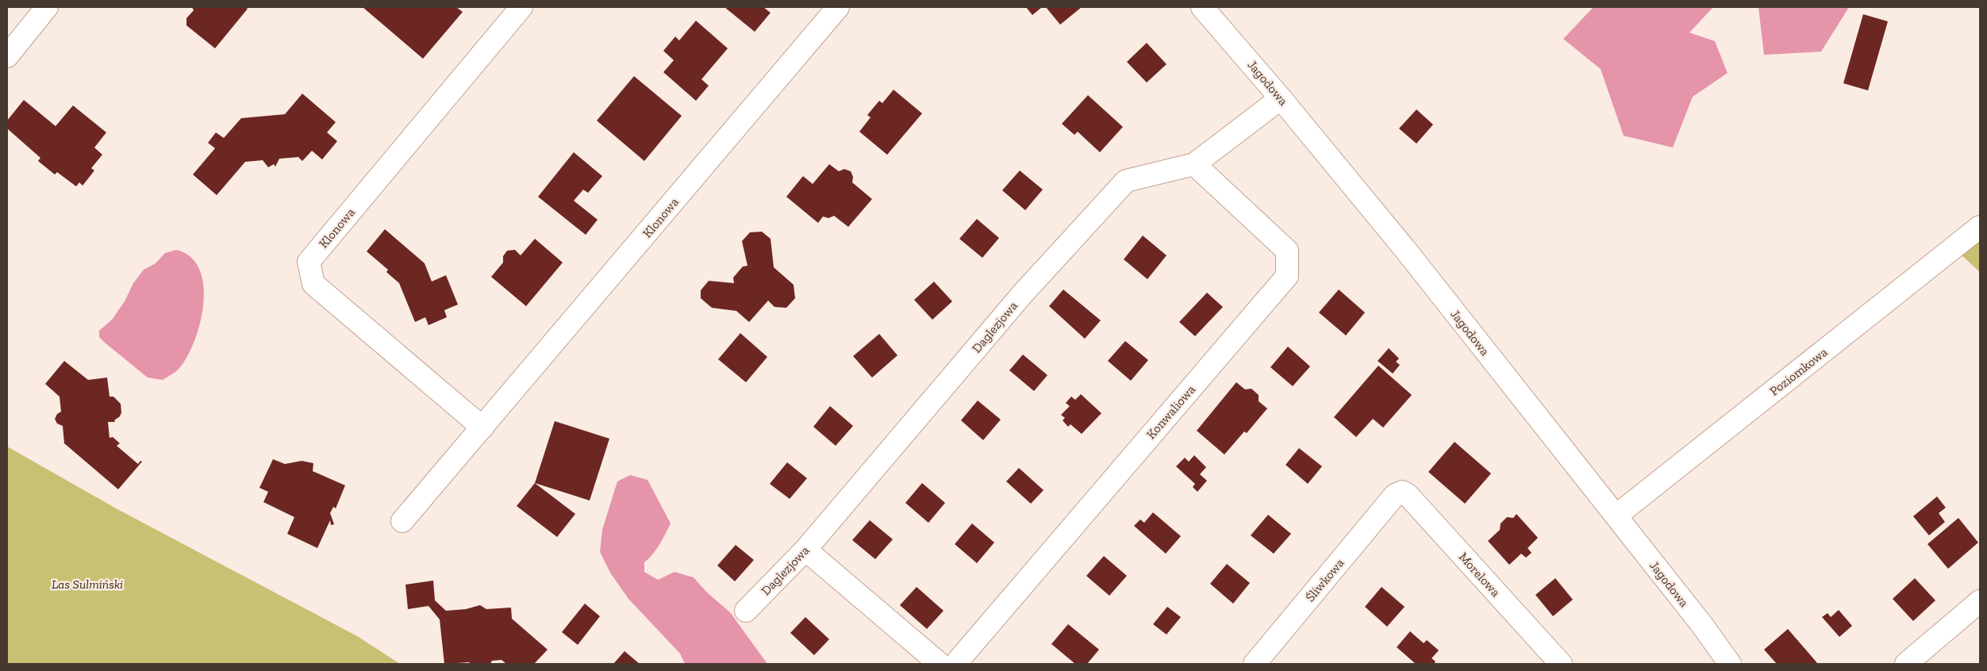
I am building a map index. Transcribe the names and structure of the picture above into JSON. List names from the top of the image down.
{
  "streets": {
    "street": [
      "Jagodowa",
      "Klonowa",
      "Daglezjowa",
      "Poziomkowa",
      "Konwaliowa",
      "Morelowa",
      "Śliwkowa"
    ]
  },
  "crossings": [
    ["Jagodowa", "Daglezjowa"],
    ["Jagodowa", "Poziomkowa"],
    ["Daglezjowa", "Konwaliowa"],
    ["Morelowa", "Śliwkowa"]
  ],
  "parks": ["Las Sulmiński"]
}
